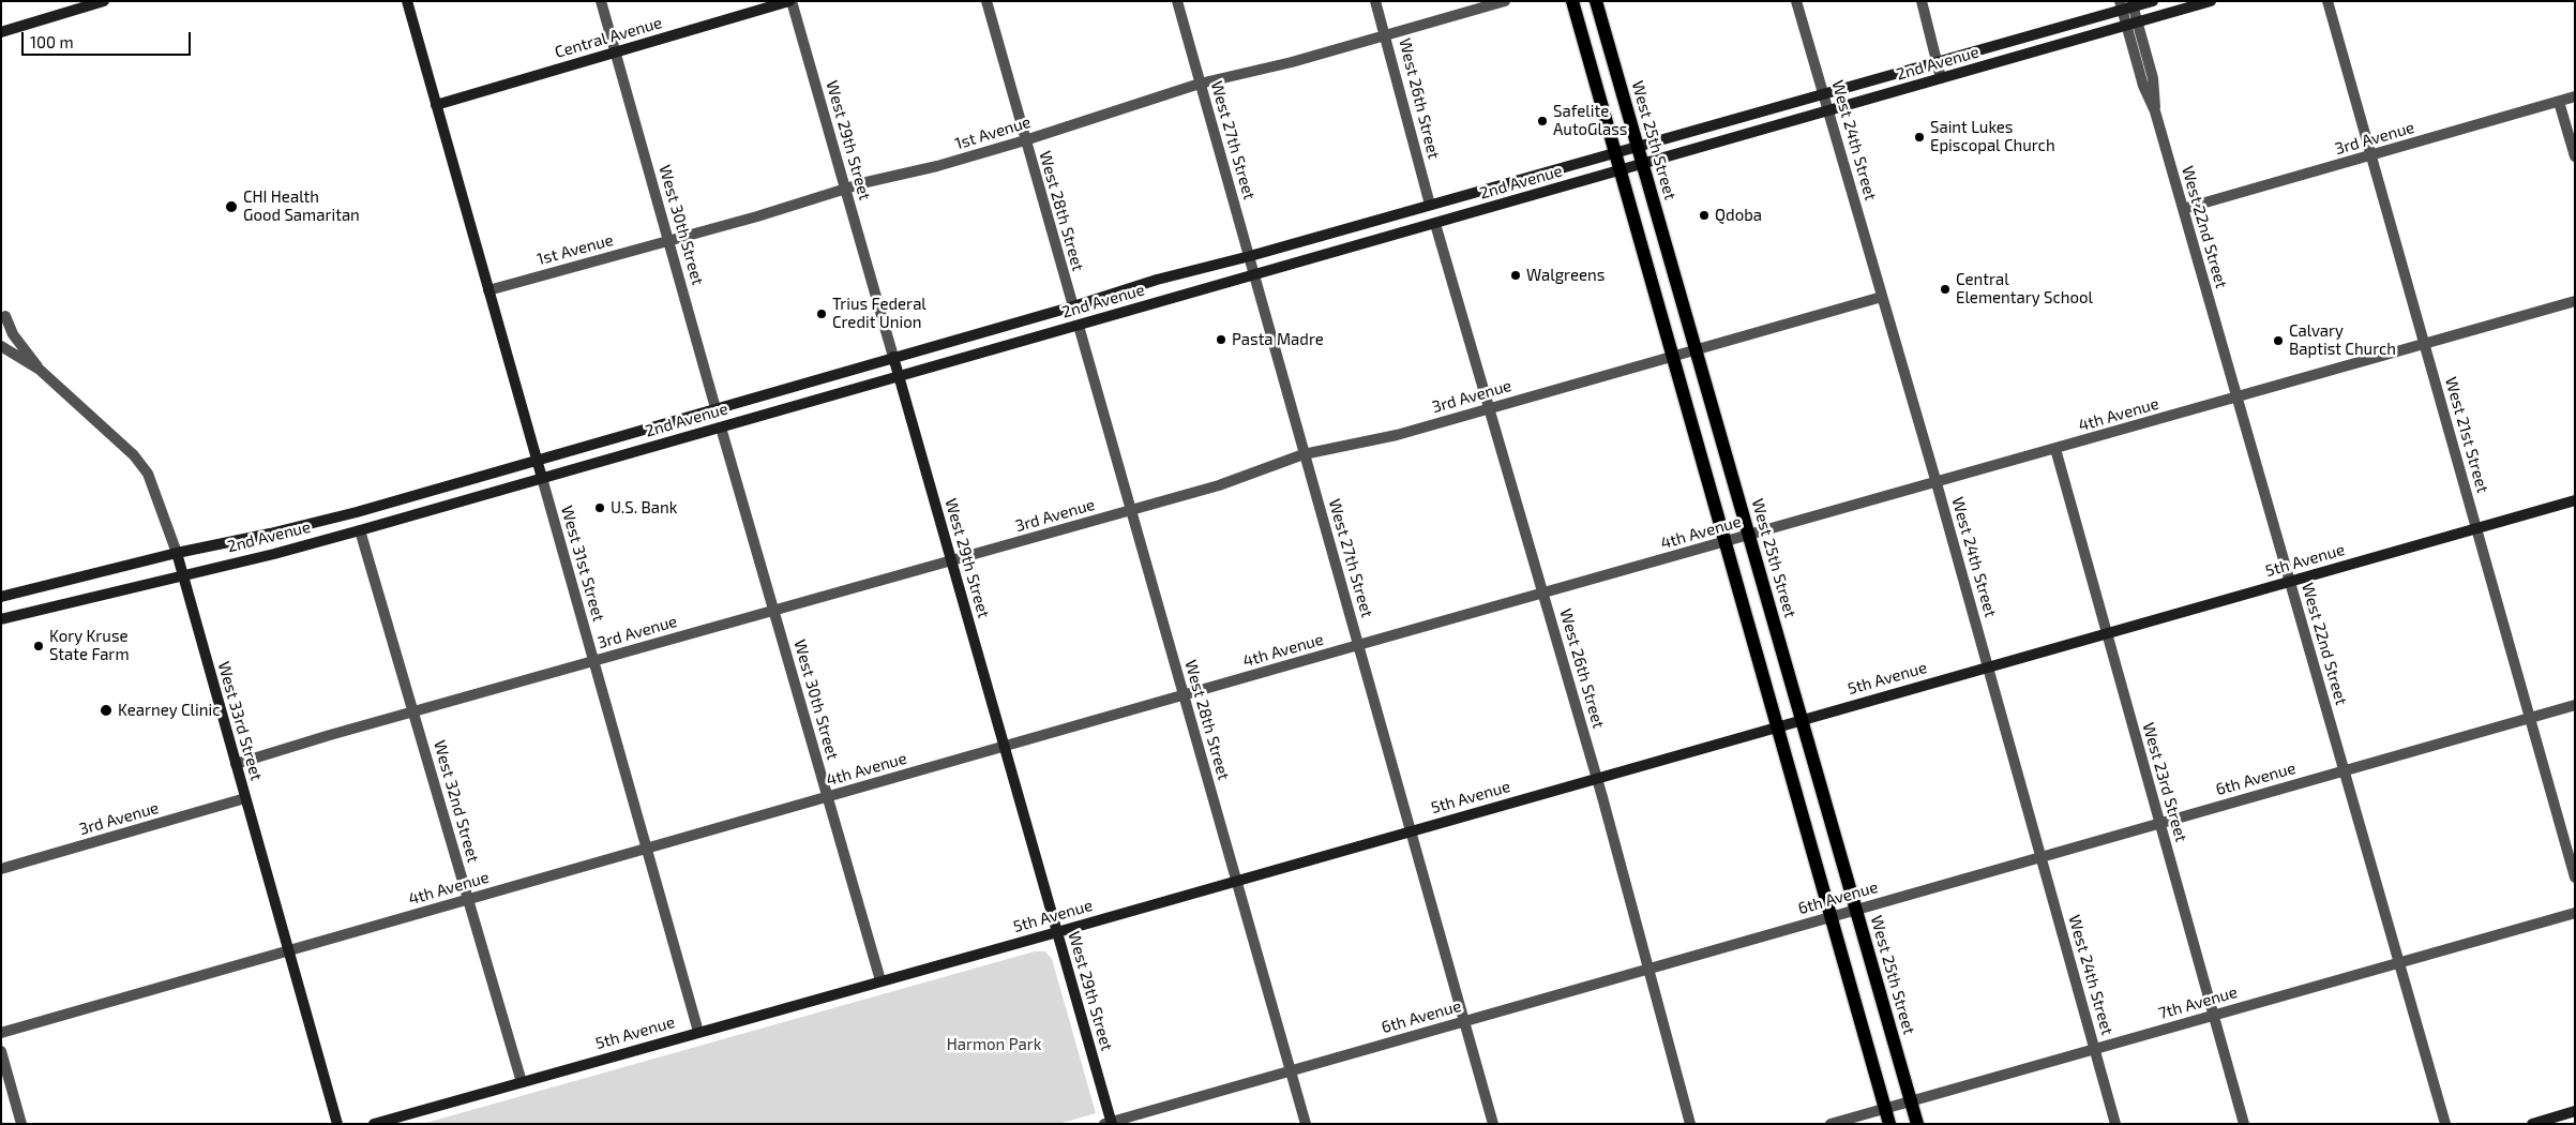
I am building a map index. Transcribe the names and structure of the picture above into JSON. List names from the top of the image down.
{
  "streets": {
    "main road": ["West 25th Street"],
    "street": [
      "Central Avenue",
      "2nd Avenue",
      "West 26th Street",
      "1st Avenue",
      "3rd Avenue",
      "West 29th Street",
      "West 27th Street",
      "West 24th Street",
      "West 28th Street",
      "West 30th Street",
      "West 22nd Street",
      "4th Avenue",
      "West 21st Street",
      "5th Avenue",
      "West 31st Street",
      "West 33rd Street",
      "6th Avenue",
      "West 23rd Street",
      "West 32nd Street",
      "7th Avenue"
    ]
  },
  "crossings": [
    ["Central Avenue", "West 29th Street"],
    ["Central Avenue", "West 30th Street"],
    ["Central Avenue", "West 31st Street"],
    ["2nd Avenue", "West 26th Street"],
    ["2nd Avenue", "West 29th Street"],
    ["2nd Avenue", "West 27th Street"],
    ["2nd Avenue", "West 25th Street"],
    ["2nd Avenue", "West 24th Street"],
    ["2nd Avenue", "West 28th Street"],
    ["2nd Avenue", "West 30th Street"],
    ["2nd Avenue", "West 22nd Street"],
    ["2nd Avenue", "West 31st Street"],
    ["2nd Avenue", "West 33rd Street"],
    ["2nd Avenue", "West 32nd Street"],
    ["West 26th Street", "1st Avenue"],
    ["West 26th Street", "3rd Avenue"],
    ["West 26th Street", "4th Avenue"],
    ["West 26th Street", "5th Avenue"],
    ["West 26th Street", "6th Avenue"],
    ["1st Avenue", "West 29th Street"],
    ["1st Avenue", "West 27th Street"],
    ["1st Avenue", "West 28th Street"],
    ["1st Avenue", "West 30th Street"],
    ["1st Avenue", "West 31st Street"],
    ["3rd Avenue", "West 29th Street"],
    ["3rd Avenue", "West 27th Street"],
    ["3rd Avenue", "West 25th Street"],
    ["3rd Avenue", "West 24th Street"],
    ["3rd Avenue", "West 28th Street"],
    ["3rd Avenue", "West 30th Street"],
    ["3rd Avenue", "West 22nd Street"],
    ["3rd Avenue", "West 21st Street"],
    ["3rd Avenue", "West 31st Street"],
    ["3rd Avenue", "West 33rd Street"],
    ["3rd Avenue", "West 32nd Street"],
    ["West 29th Street", "4th Avenue"],
    ["West 29th Street", "5th Avenue"],
    ["West 29th Street", "6th Avenue"],
    ["West 27th Street", "4th Avenue"],
    ["West 27th Street", "5th Avenue"],
    ["West 27th Street", "6th Avenue"],
    ["West 25th Street", "4th Avenue"],
    ["West 25th Street", "5th Avenue"],
    ["West 25th Street", "6th Avenue"],
    ["West 25th Street", "7th Avenue"],
    ["West 24th Street", "4th Avenue"],
    ["West 24th Street", "5th Avenue"],
    ["West 24th Street", "6th Avenue"],
    ["West 24th Street", "7th Avenue"],
    ["West 28th Street", "4th Avenue"],
    ["West 28th Street", "5th Avenue"],
    ["West 28th Street", "6th Avenue"],
    ["West 30th Street", "4th Avenue"],
    ["West 30th Street", "5th Avenue"],
    ["West 22nd Street", "4th Avenue"],
    ["West 22nd Street", "5th Avenue"],
    ["West 22nd Street", "6th Avenue"],
    ["West 22nd Street", "7th Avenue"],
    ["4th Avenue", "West 21st Street"],
    ["4th Avenue", "West 31st Street"],
    ["4th Avenue", "West 33rd Street"],
    ["4th Avenue", "West 23rd Street"],
    ["4th Avenue", "West 32nd Street"],
    ["West 21st Street", "5th Avenue"],
    ["West 21st Street", "6th Avenue"],
    ["5th Avenue", "West 31st Street"],
    ["5th Avenue", "West 23rd Street"],
    ["5th Avenue", "West 32nd Street"],
    ["6th Avenue", "West 23rd Street"],
    ["West 23rd Street", "7th Avenue"]
  ],
  "parks": ["Harmon Park"],
  "places": [
    "Safelite AutoGlass",
    "Saint Lukes Episcopal Church",
    "CHI Health Good Samaritan",
    "Qdoba",
    "Walgreens",
    "Central Elementary School",
    "Trius Federal Credit Union",
    "Pasta Madre",
    "Calvary Baptist Church",
    "U.S. Bank",
    "Kory Kruse State Farm",
    "Kearney Clinic"
  ],
  "scale_bar": "100 m"
}
